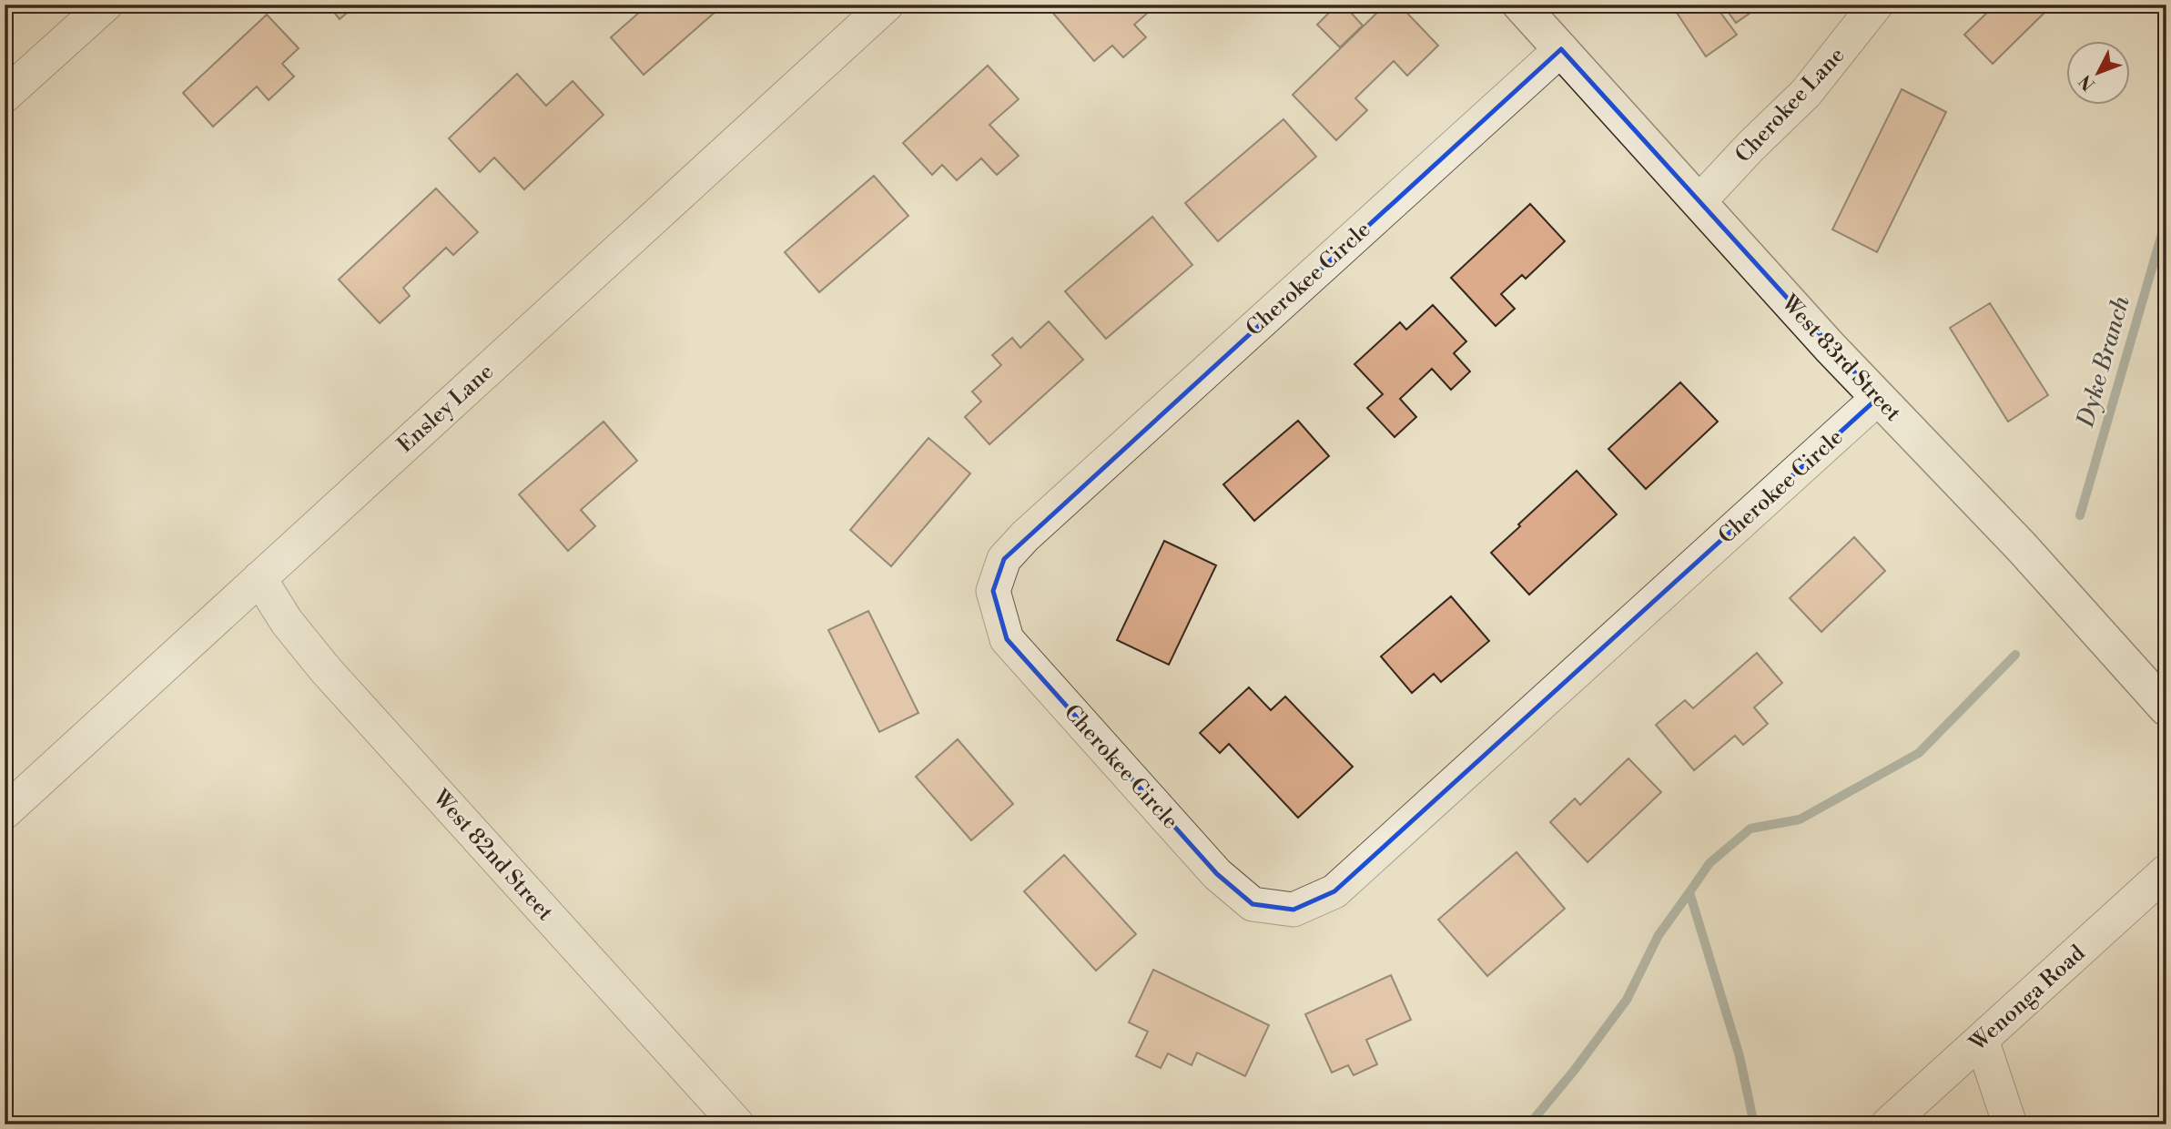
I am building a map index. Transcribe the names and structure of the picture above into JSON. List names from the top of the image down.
{
  "streets": {
    "street": [
      "Cherokee Lane",
      "Cherokee Circle",
      "West 83rd Street",
      "Ensley Lane",
      "West 82nd Street",
      "Wenonga Road"
    ]
  },
  "crossings": [
    ["Cherokee Lane", "West 83rd Street"],
    ["Cherokee Circle", "West 83rd Street"],
    ["Ensley Lane", "West 82nd Street"]
  ],
  "water": ["Dyke Branch"],
  "north": "bottom left"
}
